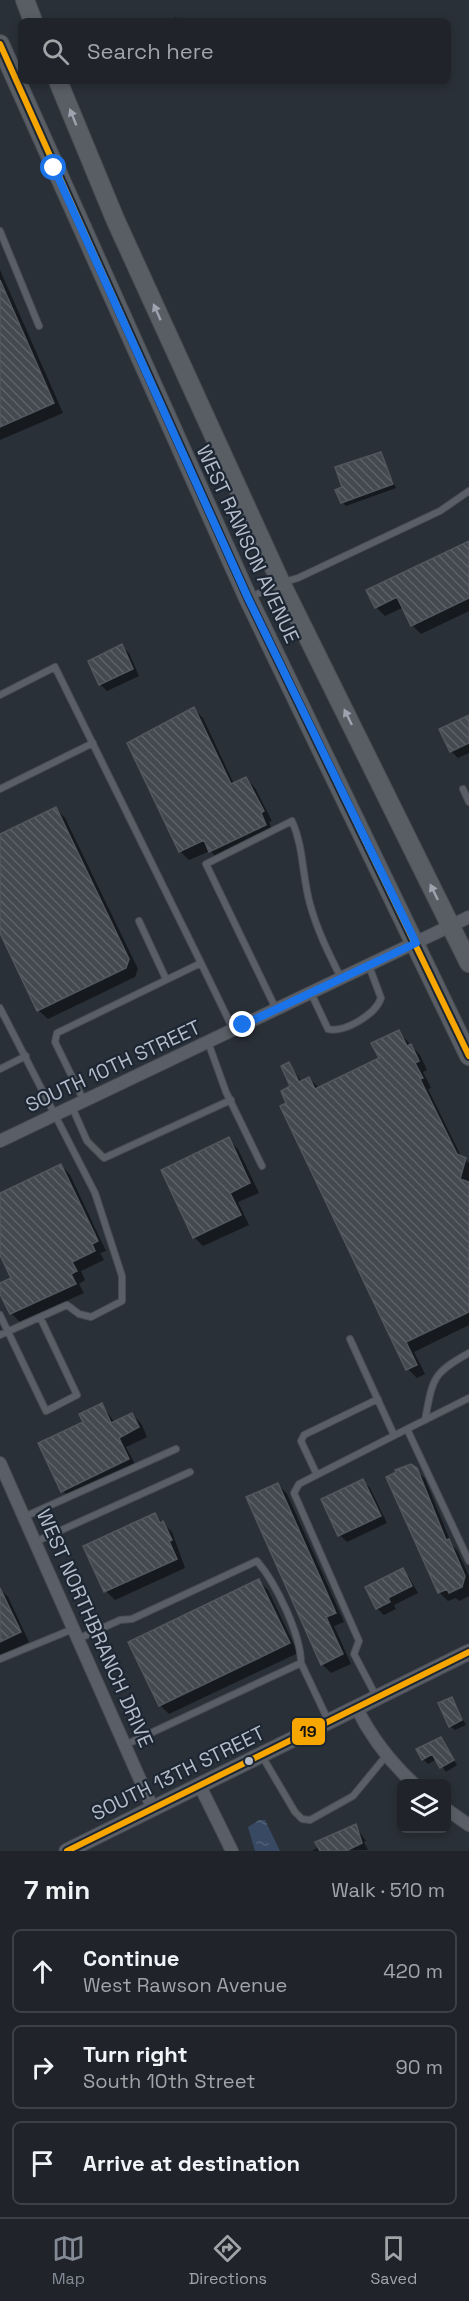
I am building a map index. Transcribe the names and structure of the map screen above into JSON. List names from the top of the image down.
{
  "streets": {
    "main road": ["WEST RAWSON AVENUE"],
    "street": ["SOUTH 10TH STREET", "WEST NORTHBRANCH DRIVE", "SOUTH 13TH STREET"]
  },
  "crossings": [
    ["WEST RAWSON AVENUE", "SOUTH 10TH STREET"],
    ["WEST NORTHBRANCH DRIVE", "SOUTH 13TH STREET"]
  ],
  "lines": ["transit line 19"],
  "page": {
    "search": "Search here",
    "heading": ["7 min", "Walk · 510 m"],
    "list": [
      ["Continue", "West Rawson Avenue", "420 m"],
      ["Turn right", "South 10th Street", "90 m"],
      "Arrive at destination"
    ],
    "nav": ["Map", "Directions", "Saved"]
  }
}
